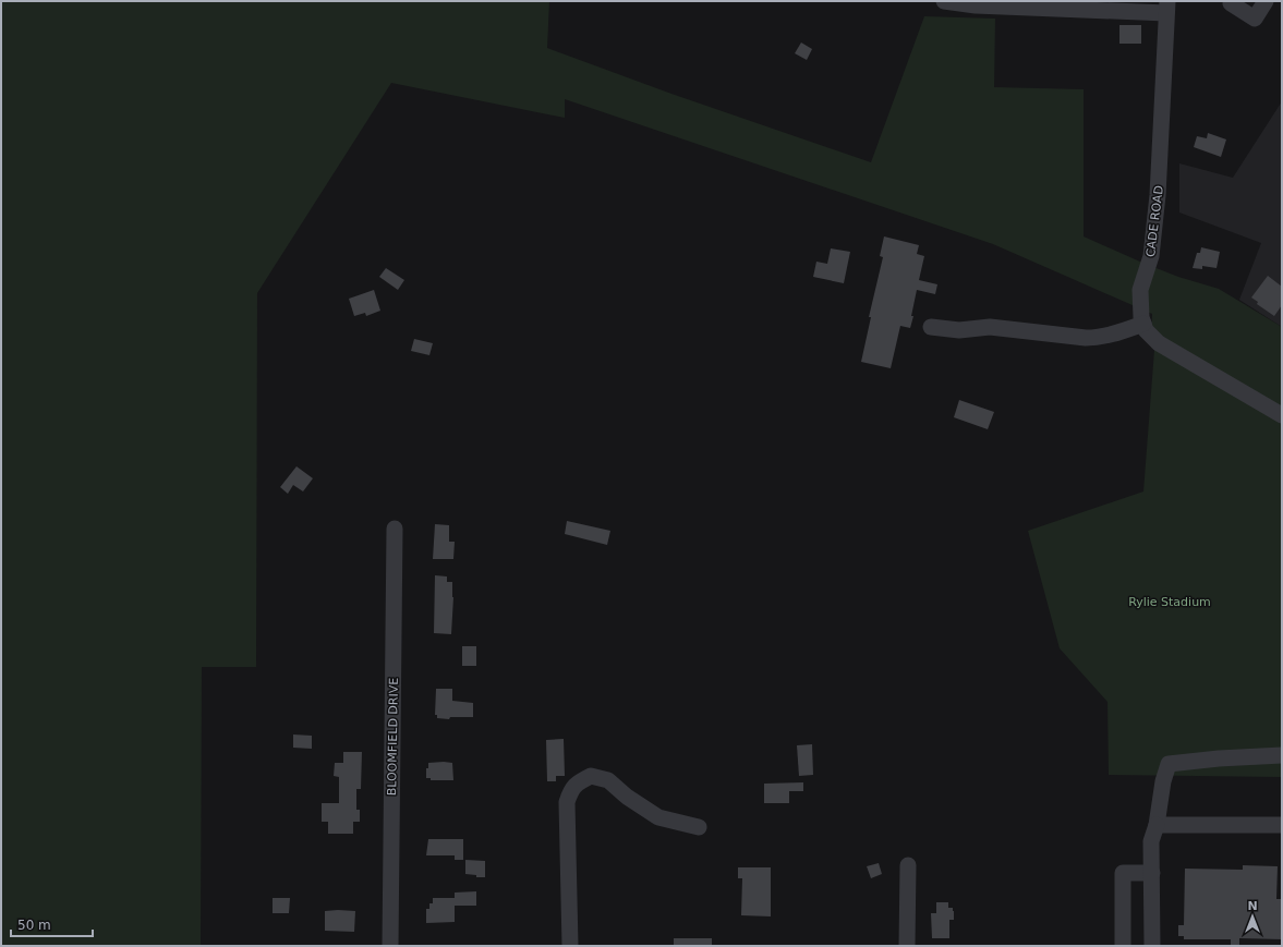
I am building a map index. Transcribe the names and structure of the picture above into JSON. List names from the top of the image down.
{
  "streets": {
    "street": ["CADE ROAD", "BLOOMFIELD DRIVE"]
  },
  "parks": ["Rylie Stadium"],
  "scale_bar": "50 m",
  "north": "top"
}
